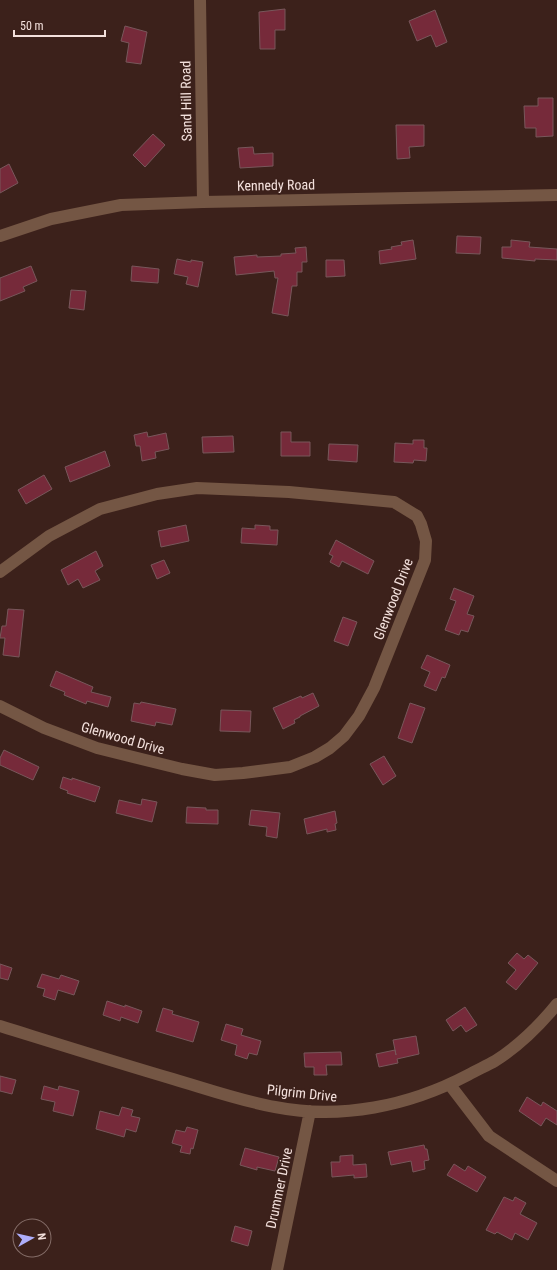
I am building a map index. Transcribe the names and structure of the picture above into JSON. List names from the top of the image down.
{
  "streets": {
    "street": [
      "Sand Hill Road",
      "Kennedy Road",
      "Glenwood Drive",
      "Pilgrim Drive",
      "Drummer Drive"
    ]
  },
  "crossings": [
    ["Sand Hill Road", "Kennedy Road"],
    ["Pilgrim Drive", "Drummer Drive"]
  ],
  "scale_bar": "50 m",
  "north": "right"
}
